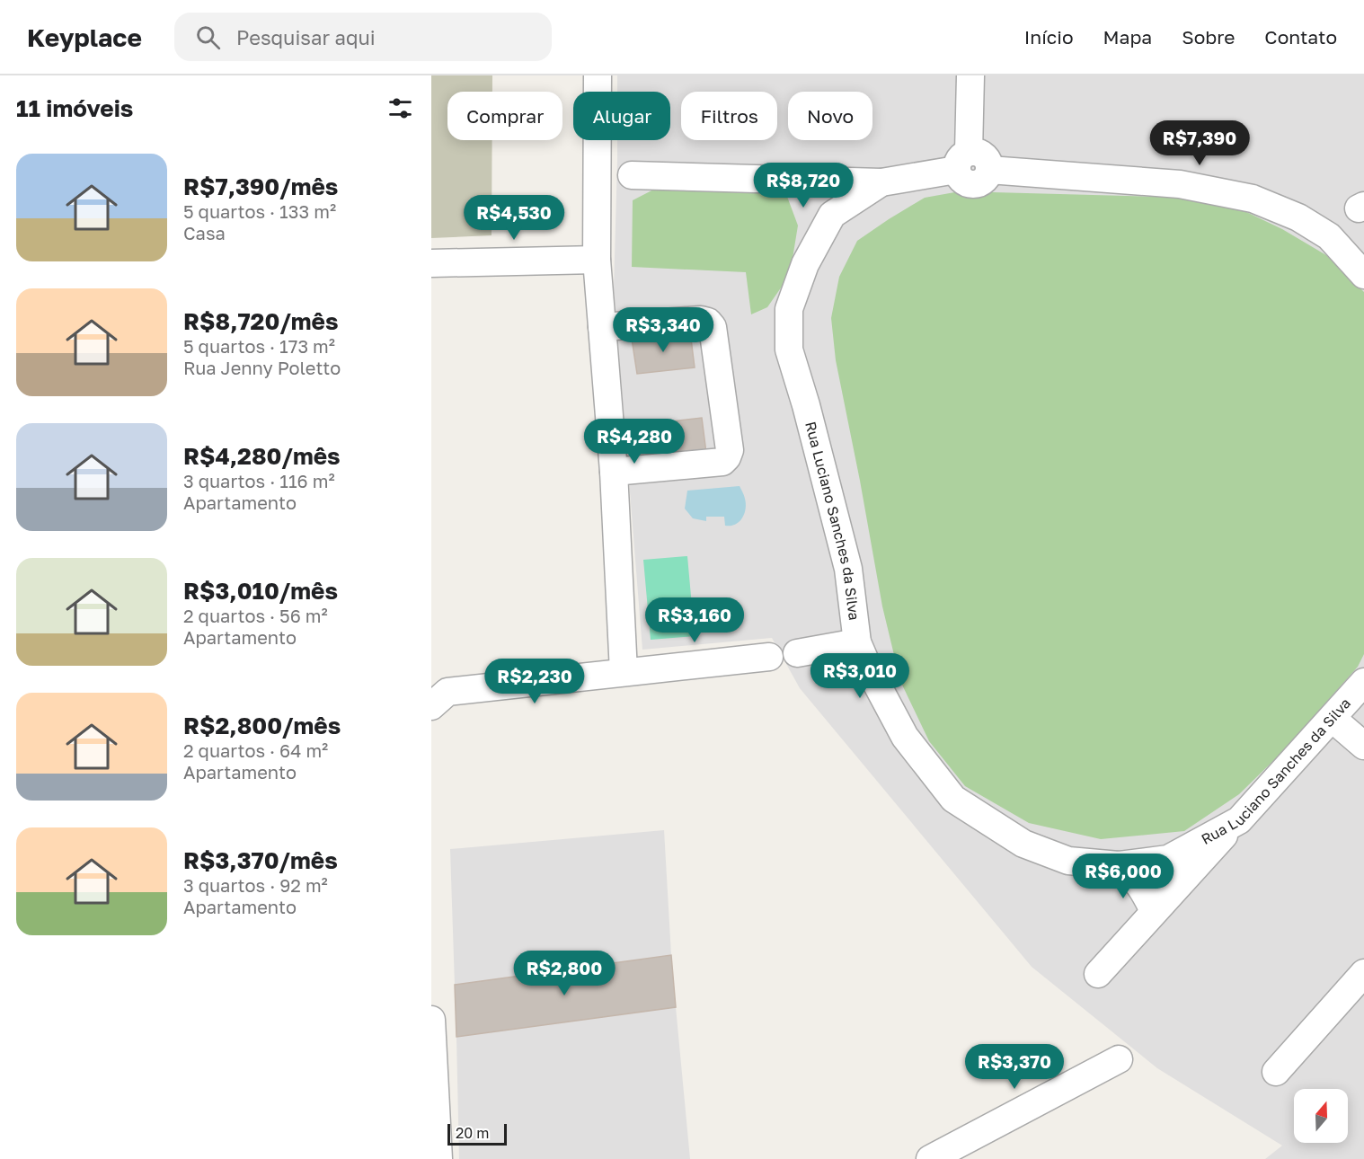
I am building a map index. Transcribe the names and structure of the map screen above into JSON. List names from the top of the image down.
{
  "streets": {
    "street": ["Rua Luciano Sanches da Silva"]
  },
  "scale_bar": "20 m",
  "north": "top",
  "page": {
    "header": "Keyplace",
    "search": "Pesquisar aqui",
    "nav": [
      "Início",
      "Mapa",
      "Sobre",
      "Contato"
    ],
    "heading": "11 imóveis",
    "chip": [
      "Comprar",
      "Alugar",
      "Filtros",
      "Novo"
    ],
    "price": [
      "R$7,390",
      "R$8,720",
      "R$4,530",
      "R$3,340",
      "R$4,280",
      "R$3,160",
      "R$3,010",
      "R$2,230",
      "R$6,000",
      "R$2,800",
      "R$3,370"
    ],
    "list": [
      {
        "name": "R$7,390/mês",
        "note": "5 quartos · 133 m² · Casa"
      },
      {
        "name": "R$8,720/mês",
        "note": "5 quartos · 173 m² · Rua Jenny Poletto"
      },
      {
        "name": "R$4,280/mês",
        "note": "3 quartos · 116 m² · Apartamento"
      },
      {
        "name": "R$3,010/mês",
        "note": "2 quartos · 56 m² · Apartamento"
      },
      {
        "name": "R$2,800/mês",
        "note": "2 quartos · 64 m² · Apartamento"
      },
      {
        "name": "R$3,370/mês",
        "note": "3 quartos · 92 m² · Apartamento"
      }
    ],
    "scale": "20 m"
  }
}
